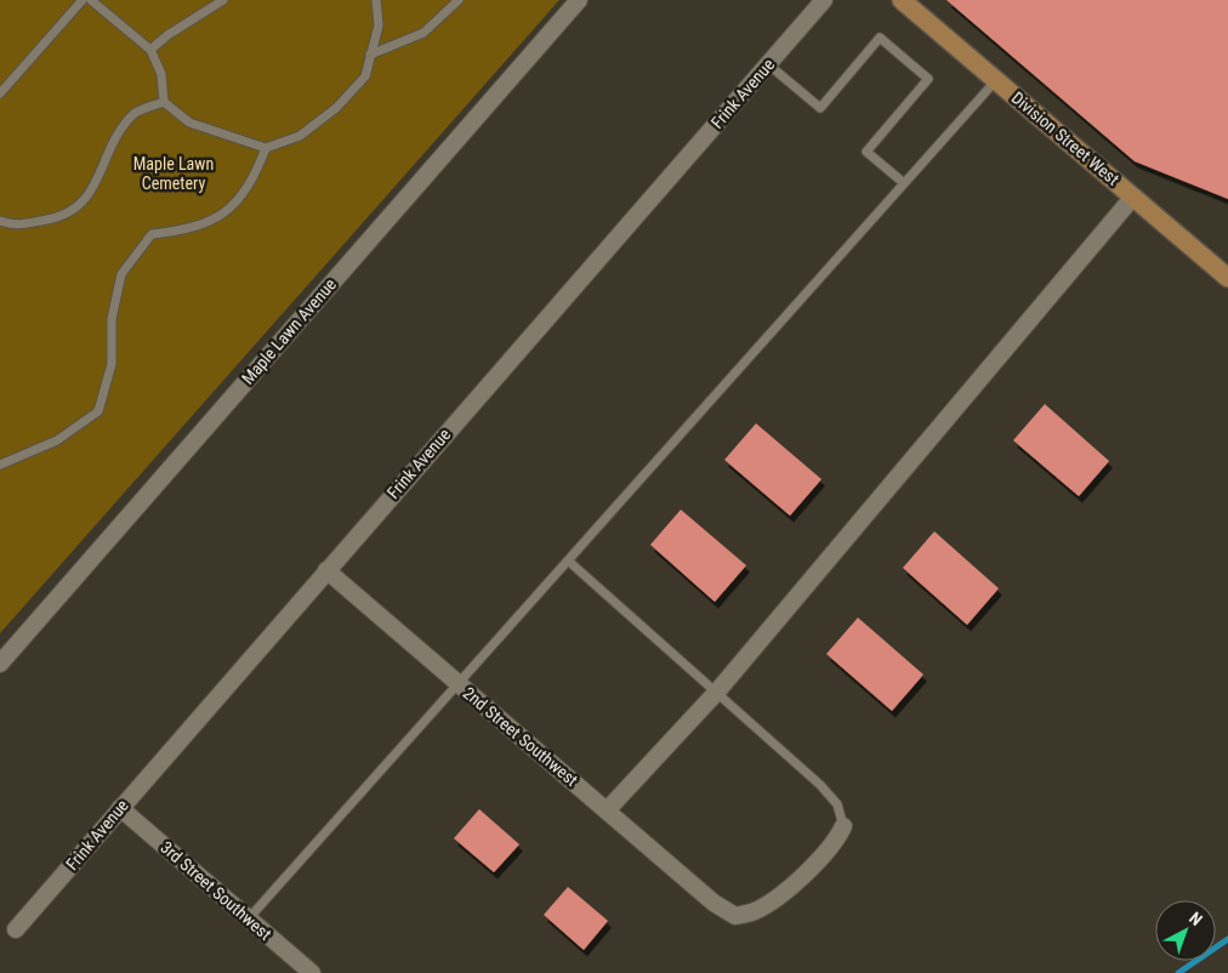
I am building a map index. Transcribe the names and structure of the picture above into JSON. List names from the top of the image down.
{
  "streets": {
    "street": [
      "Frink Avenue",
      "Division Street West",
      "Maple Lawn Avenue",
      "2nd Street Southwest",
      "3rd Street Southwest"
    ]
  },
  "crossings": [
    ["Frink Avenue", "2nd Street Southwest"],
    ["Frink Avenue", "3rd Street Southwest"]
  ],
  "parks": ["Maple Lawn Cemetery"],
  "north": "top right"
}
